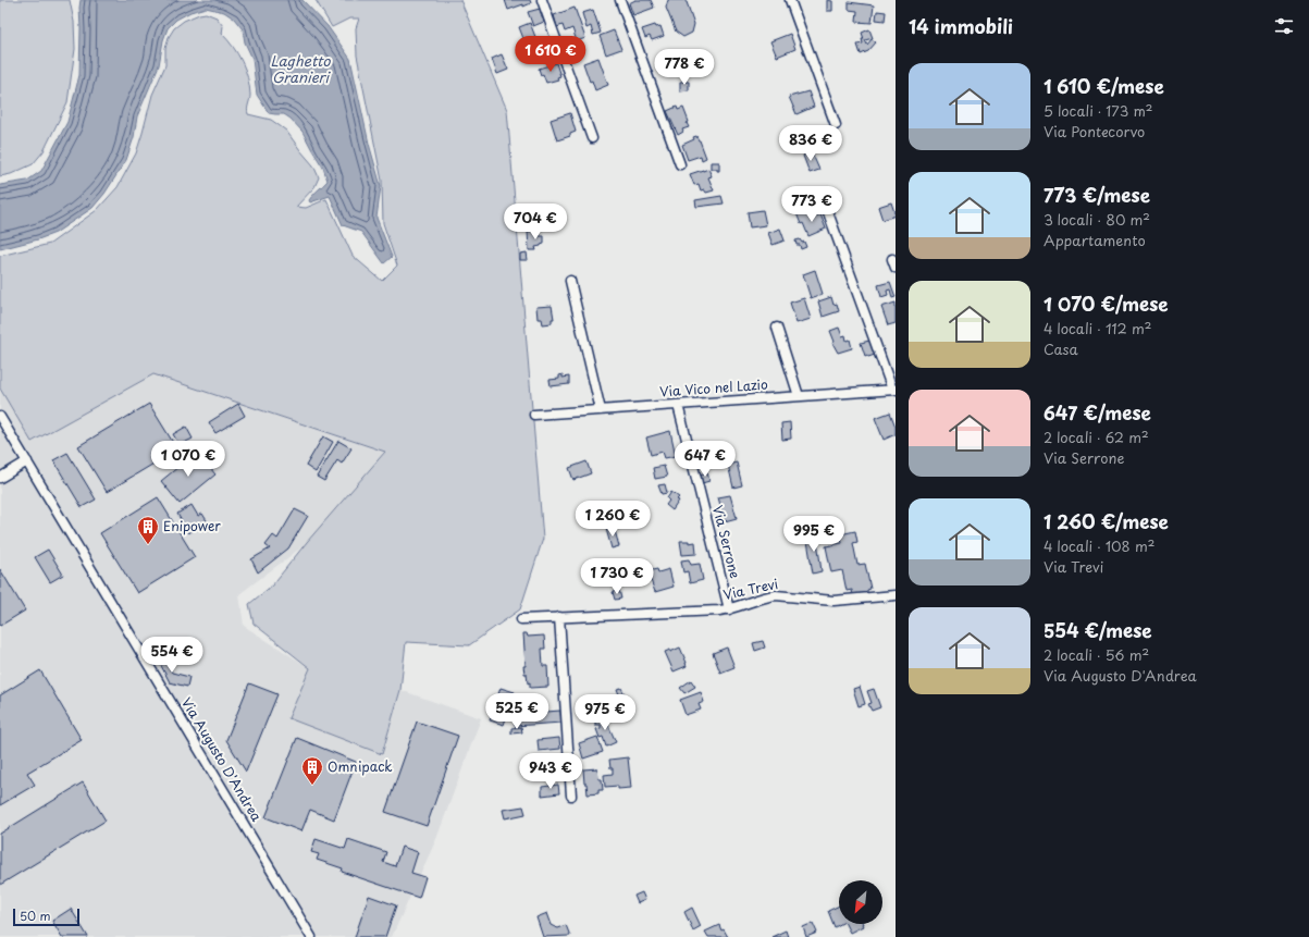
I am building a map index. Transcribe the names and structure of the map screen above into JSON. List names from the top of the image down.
{
  "streets": {
    "street": [
      "Via Vico nel Lazio",
      "Via Serrone",
      "Via Trevi",
      "Via Augusto D'Andrea"
    ]
  },
  "crossings": [
    ["Via Vico nel Lazio", "Via Serrone"],
    ["Via Serrone", "Via Trevi"]
  ],
  "water": ["Laghetto Granieri"],
  "places": {
    "building": ["Enipower", "Omnipack"]
  },
  "scale_bar": "50 m",
  "north": "bottom left",
  "page": {
    "heading": "14 immobili",
    "price": [
      "1 610 €",
      "778 €",
      "836 €",
      "773 €",
      "704 €",
      "1 070 €",
      "647 €",
      "1 260 €",
      "995 €",
      "1 730 €",
      "554 €",
      "525 €",
      "975 €",
      "943 €"
    ],
    "list": [
      {
        "name": "1 610 €/mese",
        "note": "5 locali · 173 m² · Via Pontecorvo"
      },
      {
        "name": "773 €/mese",
        "note": "3 locali · 80 m² · Appartamento"
      },
      {
        "name": "1 070 €/mese",
        "note": "4 locali · 112 m² · Casa"
      },
      {
        "name": "647 €/mese",
        "note": "2 locali · 62 m² · Via Serrone"
      },
      {
        "name": "1 260 €/mese",
        "note": "4 locali · 108 m² · Via Trevi"
      },
      {
        "name": "554 €/mese",
        "note": "2 locali · 56 m² · Via Augusto D'Andrea"
      }
    ],
    "scale": "50 m"
  }
}
